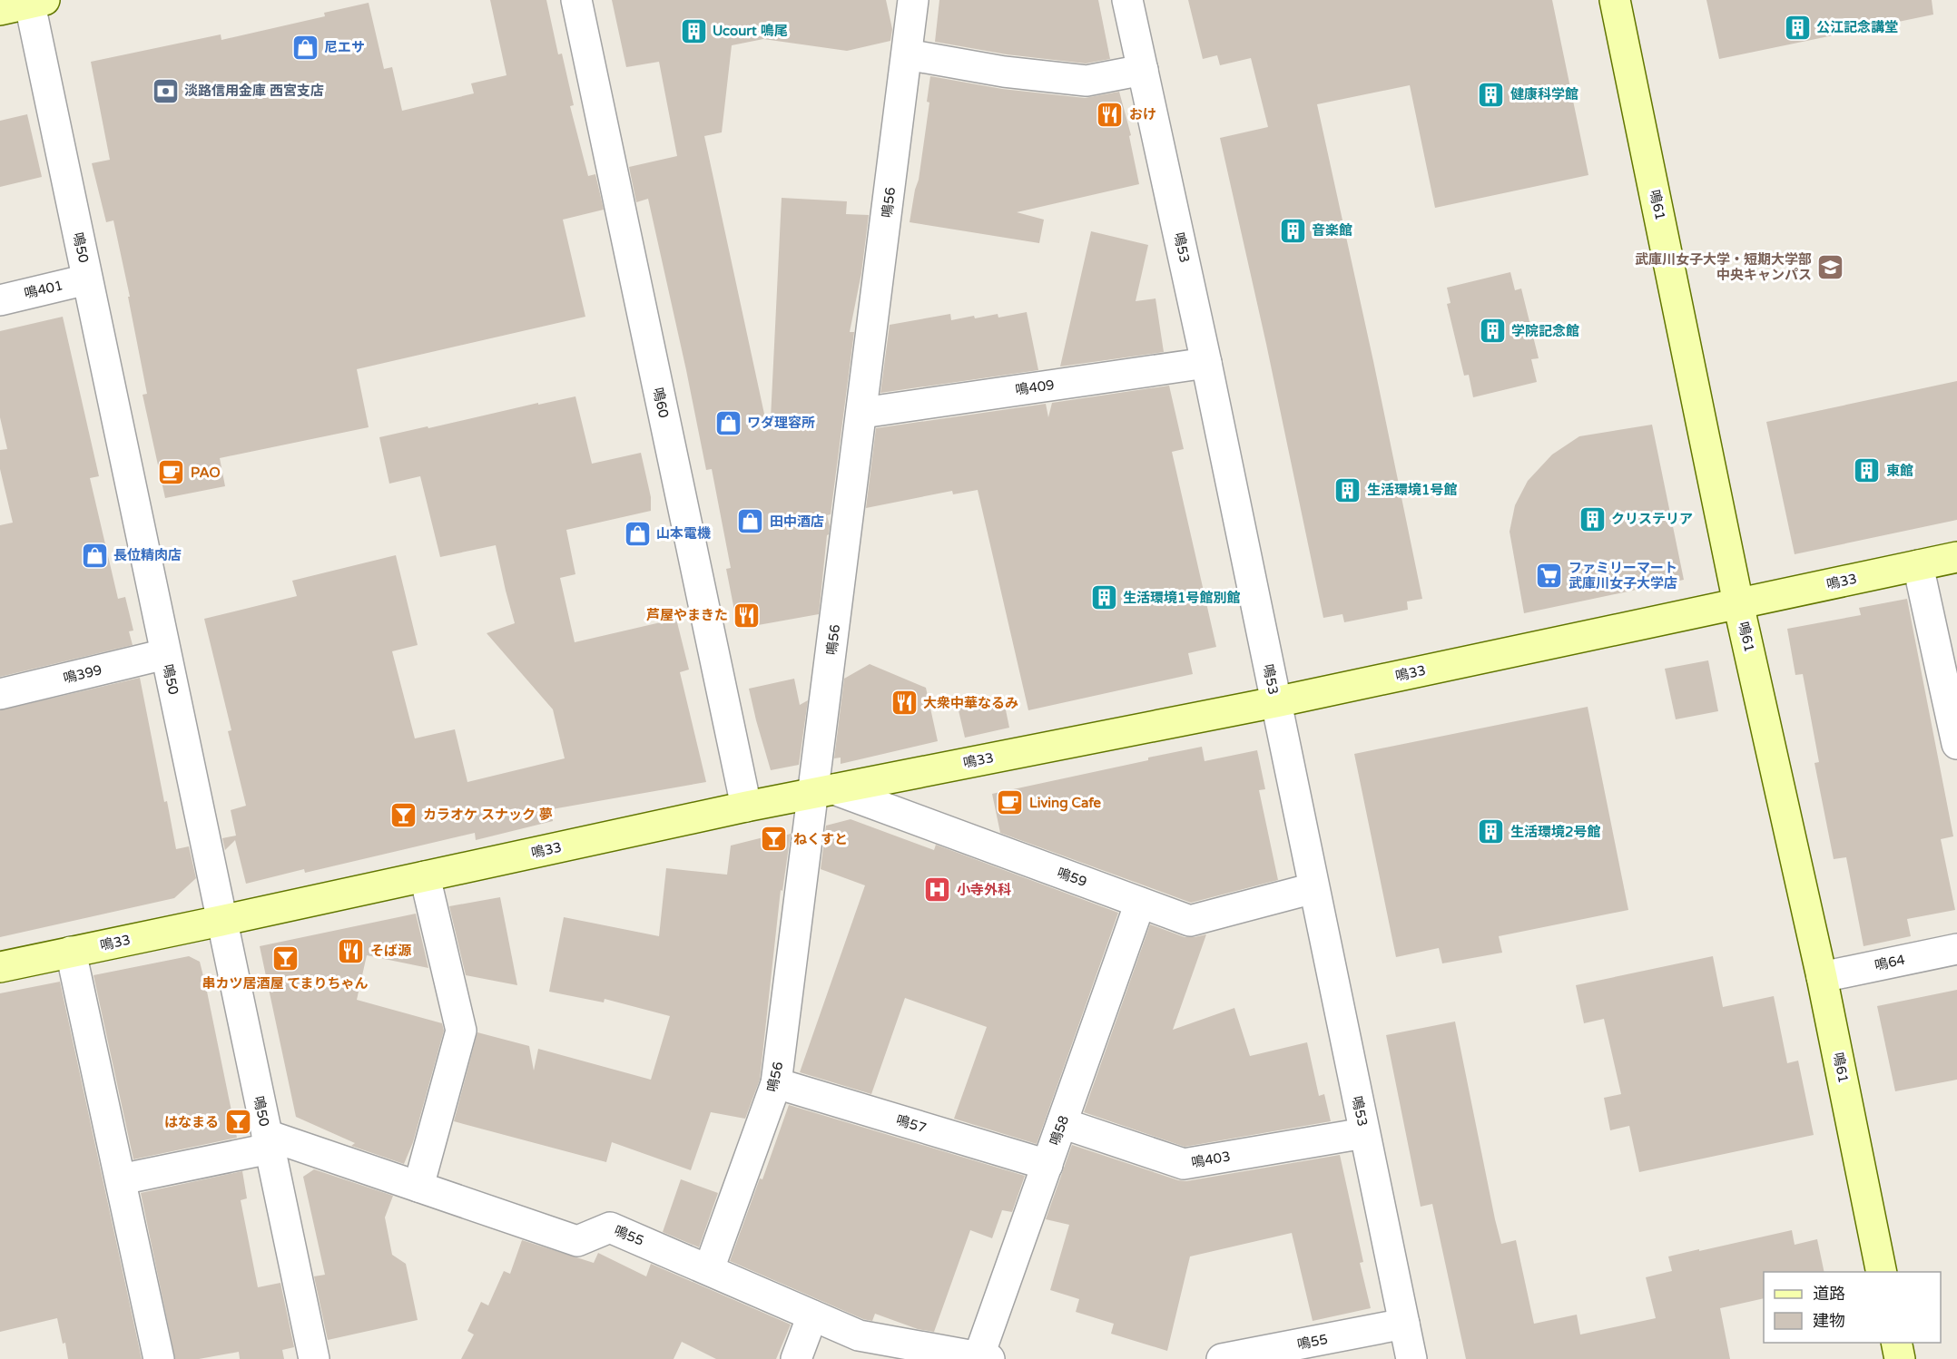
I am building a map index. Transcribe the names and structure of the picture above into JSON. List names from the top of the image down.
{
  "streets": {
    "street": [
      "鳴56",
      "鳴61",
      "鳴50",
      "鳴53",
      "鳴401",
      "鳴409",
      "鳴60",
      "鳴33",
      "鳴399",
      "鳴59",
      "鳴64",
      "鳴57",
      "鳴58",
      "鳴403",
      "鳴55"
    ]
  },
  "crossings": [
    ["鳴56", "鳴409"],
    ["鳴56", "鳴33"],
    ["鳴56", "鳴59"],
    ["鳴56", "鳴57"],
    ["鳴56", "鳴55"],
    ["鳴61", "鳴33"],
    ["鳴61", "鳴64"],
    ["鳴50", "鳴401"],
    ["鳴50", "鳴33"],
    ["鳴50", "鳴399"],
    ["鳴50", "鳴55"],
    ["鳴53", "鳴409"],
    ["鳴53", "鳴33"],
    ["鳴53", "鳴59"],
    ["鳴53", "鳴403"],
    ["鳴53", "鳴55"],
    ["鳴60", "鳴33"],
    ["鳴33", "鳴59"],
    ["鳴59", "鳴58"],
    ["鳴57", "鳴58"],
    ["鳴58", "鳴403"],
    ["鳴58", "鳴55"]
  ],
  "places": {
    "building": [
      "公江記念講堂",
      "Ucourt 鳴尾",
      "健康科学館",
      "音楽館",
      "学院記念館",
      "東館",
      "生活環境1号館",
      "クリステリア",
      "生活環境1号館別館",
      "生活環境2号館"
    ],
    "shop": [
      "尼エサ",
      "ワダ理容所",
      "田中酒店",
      "山本電機",
      "長位精肉店"
    ],
    "bank": ["淡路信用金庫 西宮支店"],
    "restaurant": [
      "おけ",
      "芦屋やまきた",
      "大衆中華なるみ",
      "そば源"
    ],
    "school or university": ["武庫川女子大学・短期大学部 中央キャンパス"],
    "cafe": ["PAO", "Living Cafe"],
    "supermarket": ["ファミリーマート 武庫川女子大学店"],
    "bar": [
      "カラオケ スナック 夢",
      "ねくすと",
      "串カツ居酒屋 てまりちゃん",
      "はなまる"
    ],
    "hospital": ["小寺外科"]
  },
  "legend": ["道路", "建物"]
}
